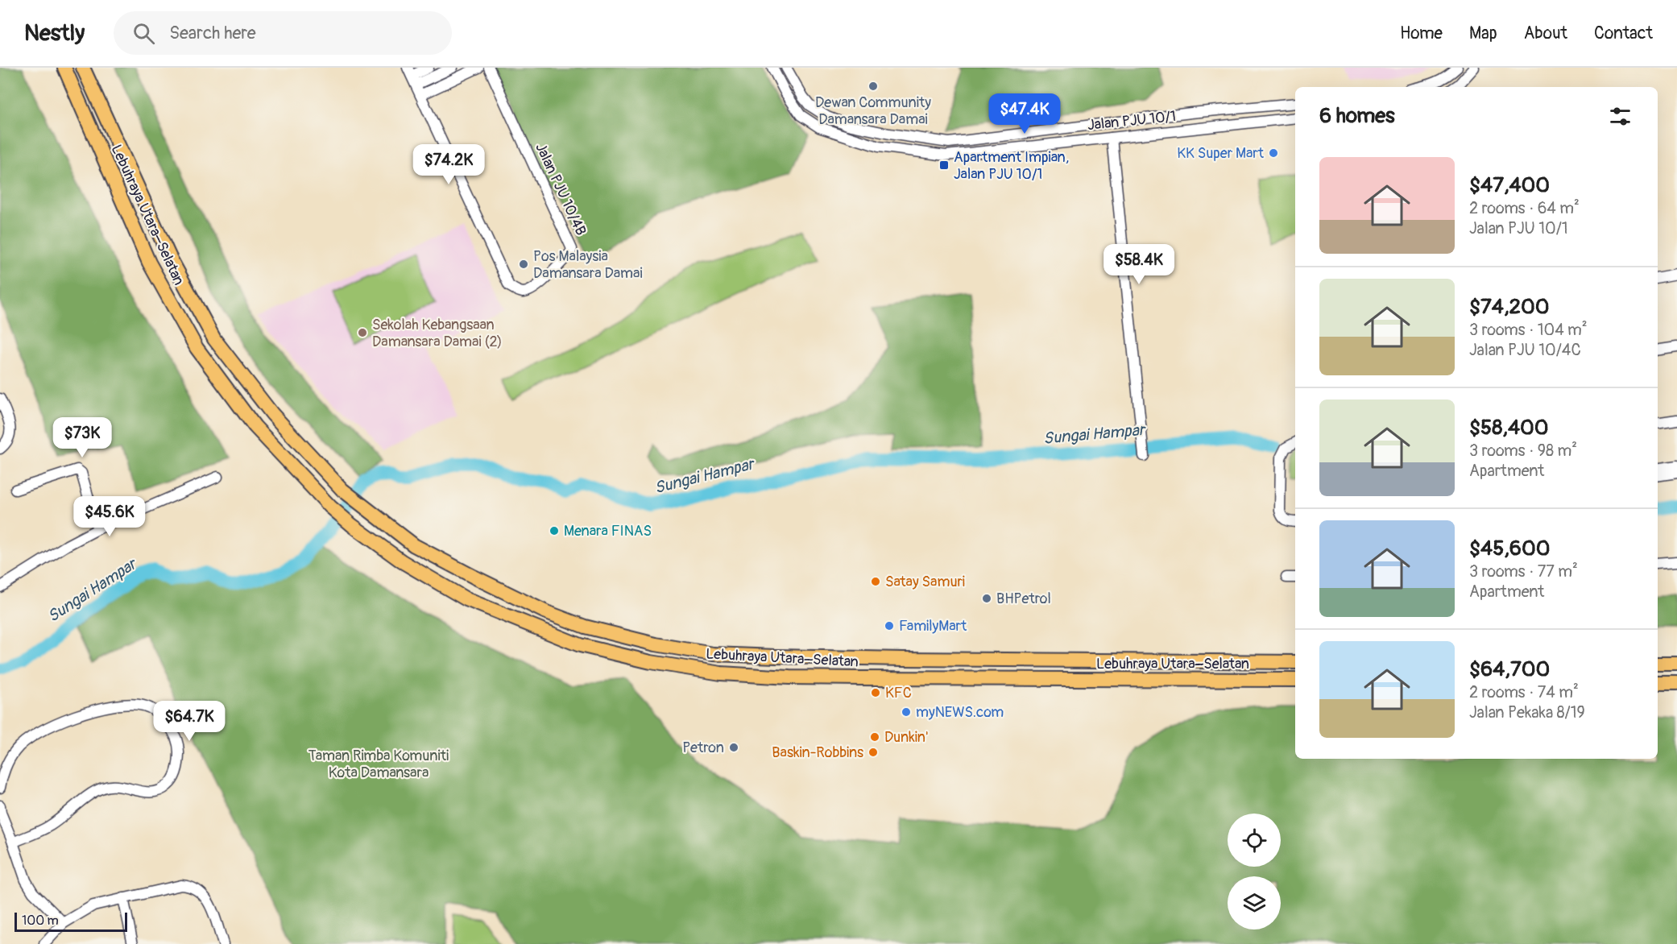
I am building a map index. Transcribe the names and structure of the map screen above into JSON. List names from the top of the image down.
{
  "streets": {
    "highway": ["Lebuhraya Utara–Selatan"],
    "street": ["Jalan PJU 10/1", "Jalan PJU 10/4B"]
  },
  "water": ["Sungai Hampar"],
  "parks": ["Taman Rimba Komuniti Kota Damansara"],
  "places": {
    "other": [
      "Dewan Community Damansara Damai",
      "KK Super Mart",
      "Pos Malaysia Damansara Damai",
      "Sekolah Kebangsaan Damansara Damai (2)",
      "Menara FINAS",
      "Satay Samuri",
      "BHPetrol",
      "FamilyMart",
      "KFC",
      "myNEWS.com",
      "Dunkin'",
      "Petron",
      "Baskin-Robbins"
    ],
    "transit": ["Apartment Impian, Jalan PJU 10/1"]
  },
  "scale_bar": "100 m",
  "page": {
    "header": "Nestly",
    "search": "Search here",
    "nav": [
      "Home",
      "Map",
      "About",
      "Contact"
    ],
    "heading": "6 homes",
    "price": [
      "$47.4K",
      "$74.2K",
      "$58.4K",
      "$73K",
      "$45.6K",
      "$64.7K"
    ],
    "list": [
      {
        "name": "$47,400",
        "note": "2 rooms · 64 m² · Jalan PJU 10/1"
      },
      {
        "name": "$74,200",
        "note": "3 rooms · 104 m² · Jalan PJU 10/4C"
      },
      {
        "name": "$58,400",
        "note": "3 rooms · 98 m² · Apartment"
      },
      {
        "name": "$45,600",
        "note": "3 rooms · 77 m² · Apartment"
      },
      {
        "name": "$64,700",
        "note": "2 rooms · 74 m² · Jalan Pekaka 8/19"
      }
    ],
    "scale": "100 m"
  }
}
